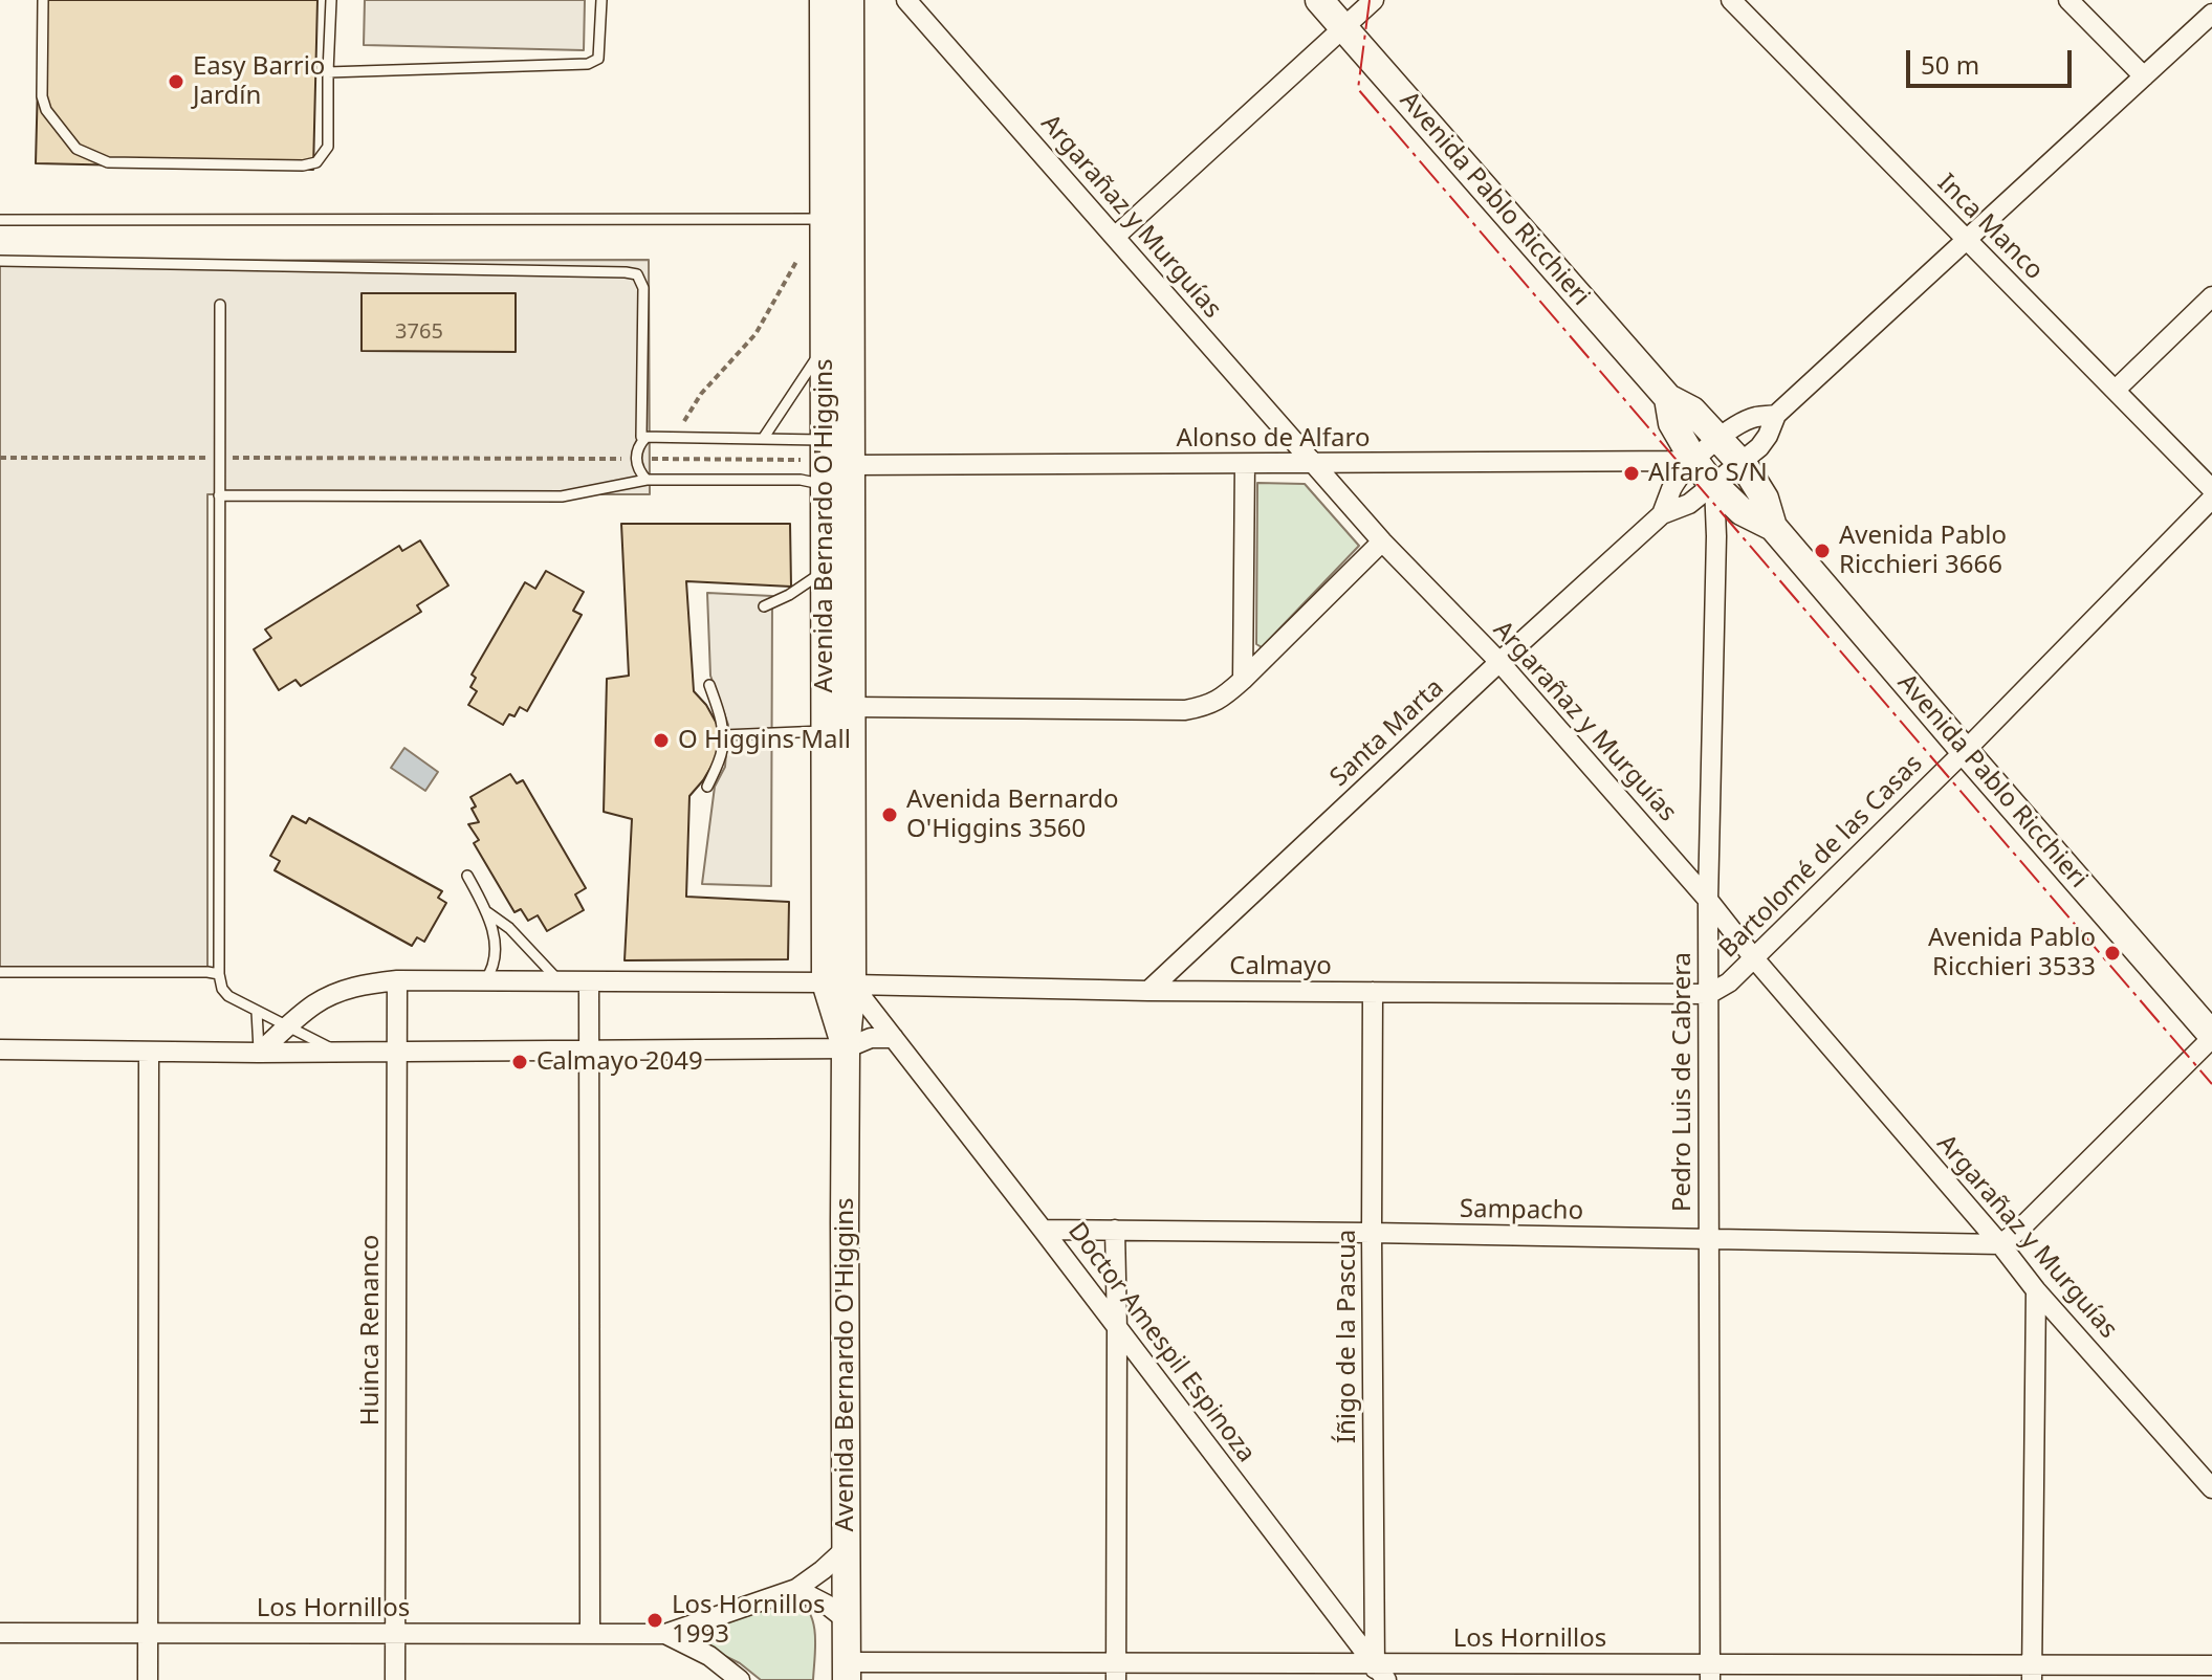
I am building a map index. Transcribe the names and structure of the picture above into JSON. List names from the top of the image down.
{
  "streets": {
    "main road": ["Avenida Pablo Ricchieri", "Avenida Bernardo O'Higgins"],
    "street": [
      "Argarañaz y Murguías",
      "Inca Manco",
      "Alonso de Alfaro",
      "Santa Marta",
      "Bartolomé de las Casas",
      "Calmayo",
      "Pedro Luis de Cabrera",
      "Sampacho",
      "Huinca Renanco",
      "Íñigo de la Pascua",
      "Doctor Amespil Espinoza",
      "Los Hornillos"
    ]
  },
  "crossings": [
    ["Avenida Pablo Ricchieri", "Alonso de Alfaro"],
    ["Avenida Pablo Ricchieri", "Santa Marta"],
    ["Avenida Pablo Ricchieri", "Bartolomé de las Casas"],
    ["Avenida Pablo Ricchieri", "Pedro Luis de Cabrera"],
    ["Argarañaz y Murguías", "Alonso de Alfaro"],
    ["Argarañaz y Murguías", "Santa Marta"],
    ["Argarañaz y Murguías", "Bartolomé de las Casas"],
    ["Argarañaz y Murguías", "Pedro Luis de Cabrera"],
    ["Argarañaz y Murguías", "Sampacho"],
    ["Inca Manco", "Santa Marta"],
    ["Alonso de Alfaro", "Avenida Bernardo O'Higgins"],
    ["Alonso de Alfaro", "Santa Marta"],
    ["Avenida Bernardo O'Higgins", "Calmayo"],
    ["Avenida Bernardo O'Higgins", "Doctor Amespil Espinoza"],
    ["Avenida Bernardo O'Higgins", "Los Hornillos"],
    ["Santa Marta", "Calmayo"],
    ["Santa Marta", "Pedro Luis de Cabrera"],
    ["Bartolomé de las Casas", "Calmayo"],
    ["Bartolomé de las Casas", "Pedro Luis de Cabrera"],
    ["Calmayo", "Pedro Luis de Cabrera"],
    ["Calmayo", "Huinca Renanco"],
    ["Calmayo", "Íñigo de la Pascua"],
    ["Calmayo", "Doctor Amespil Espinoza"],
    ["Pedro Luis de Cabrera", "Sampacho"],
    ["Pedro Luis de Cabrera", "Los Hornillos"],
    ["Sampacho", "Íñigo de la Pascua"],
    ["Sampacho", "Doctor Amespil Espinoza"],
    ["Huinca Renanco", "Los Hornillos"],
    ["Íñigo de la Pascua", "Doctor Amespil Espinoza"],
    ["Íñigo de la Pascua", "Los Hornillos"],
    ["Doctor Amespil Espinoza", "Los Hornillos"]
  ],
  "places": [
    "Easy Barrio Jardín",
    "Alfaro S/N",
    "Avenida Pablo Ricchieri 3666",
    "O Higgins Mall",
    "Avenida Bernardo O'Higgins 3560",
    "Avenida Pablo Ricchieri 3533",
    "Calmayo 2049",
    "Los Hornillos 1993"
  ],
  "house_numbers": ["3765"],
  "scale_bar": "50 m"
}
